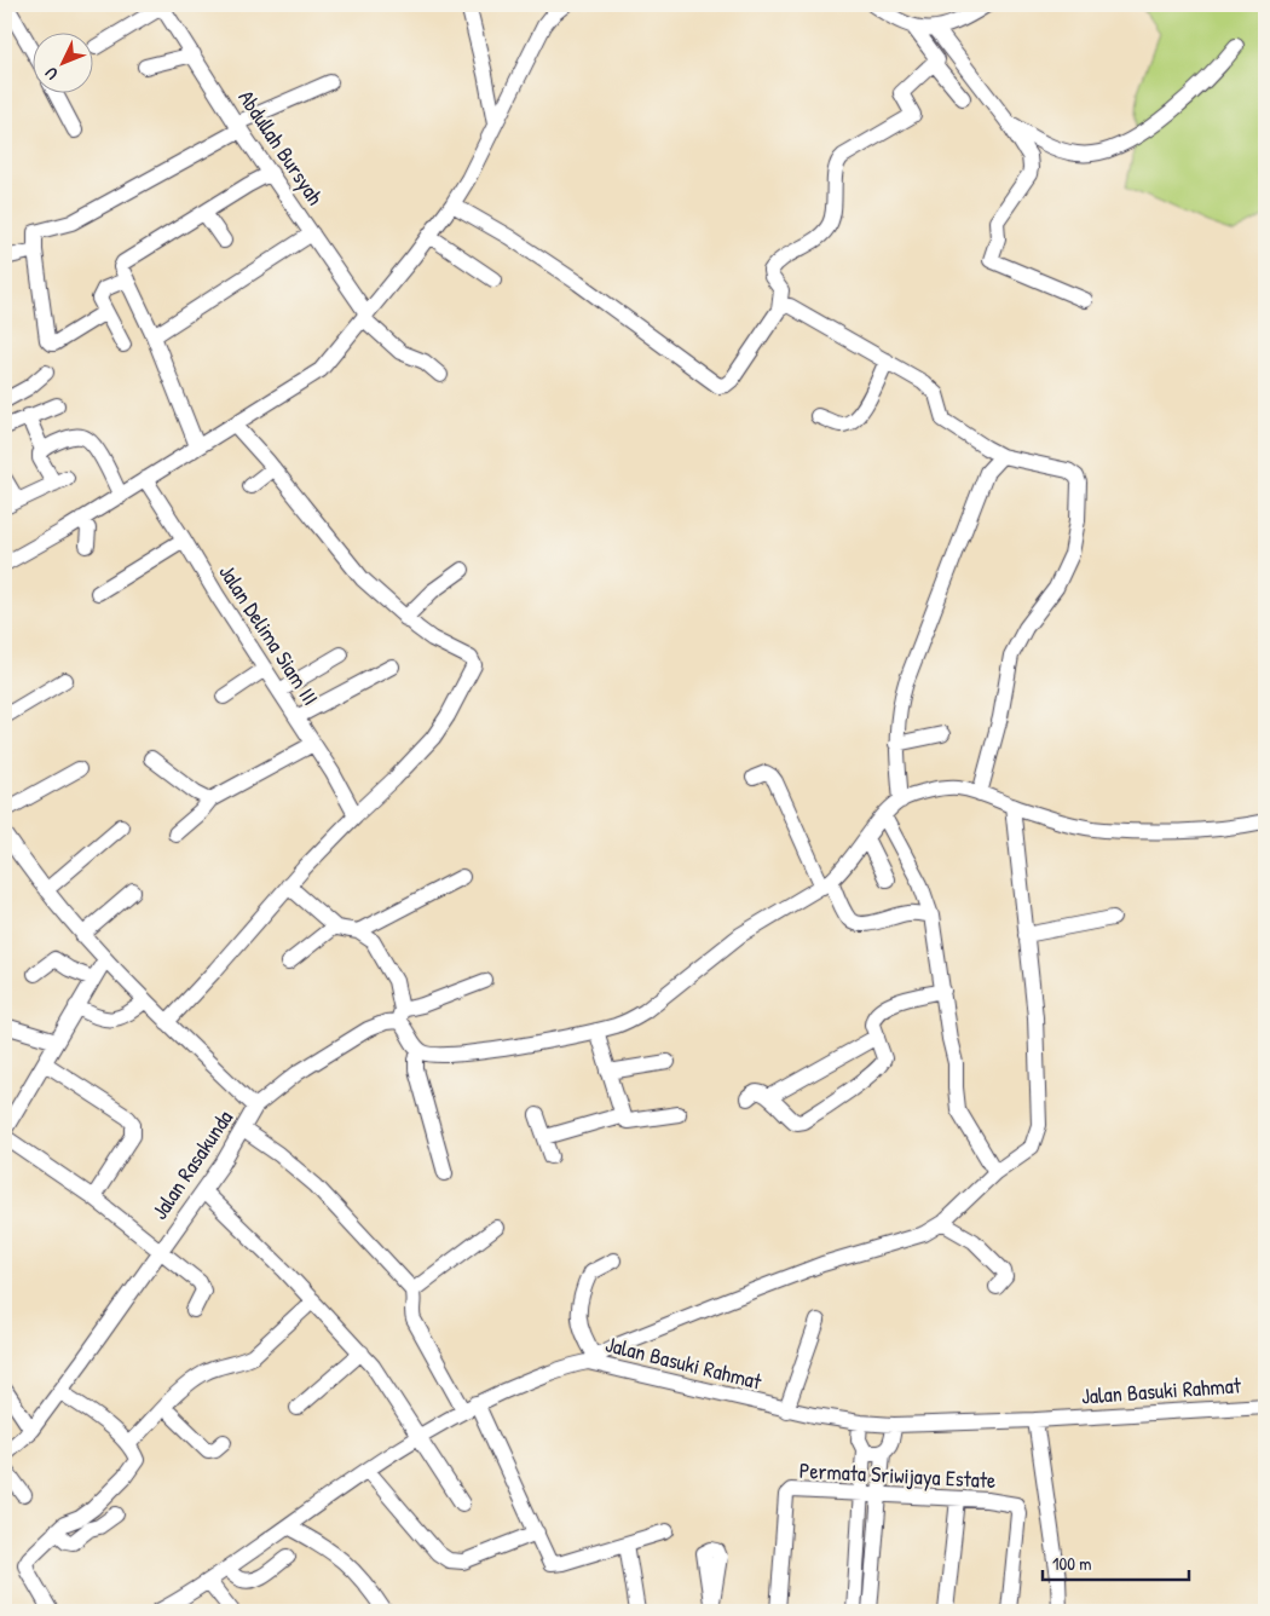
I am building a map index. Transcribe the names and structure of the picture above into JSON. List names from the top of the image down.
{
  "streets": {
    "street": [
      "Abdullah Bursyah",
      "Jalan Delima Siam III",
      "Jalan Rasakunda",
      "Jalan Basuki Rahmat",
      "Permata Sriwijaya Estate"
    ]
  },
  "scale_bar": "100 m",
  "north": "bottom left"
}
